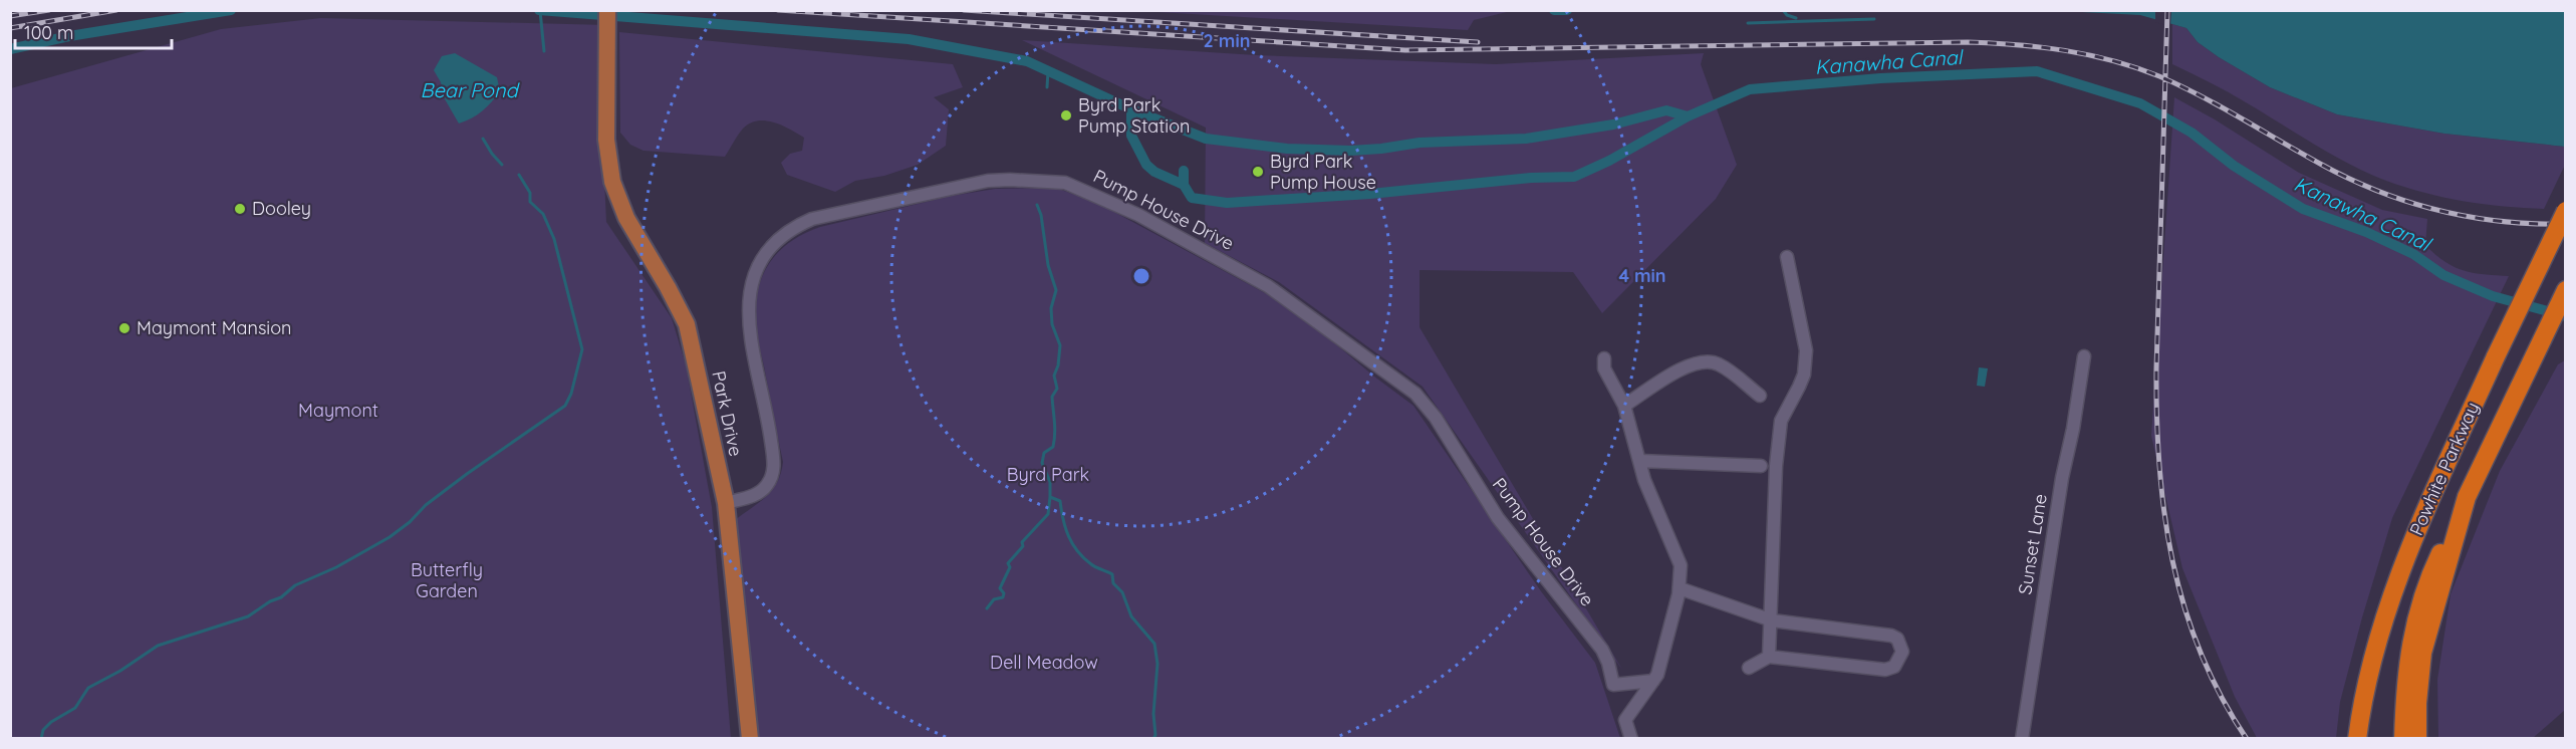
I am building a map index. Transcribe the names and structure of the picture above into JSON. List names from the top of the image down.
{
  "streets": {
    "highway": ["Powhite Parkway"],
    "main road": ["Park Drive"],
    "street": ["Pump House Drive", "Sunset Lane"]
  },
  "crossings": [
    ["Pump House Drive", "Park Drive"]
  ],
  "water": ["Kanawha Canal", "Bear Pond"],
  "parks": [
    "Maymont",
    "Byrd Park",
    "Butterfly Garden",
    "Dell Meadow"
  ],
  "places": [
    "Byrd Park Pump Station",
    "Byrd Park Pump House",
    "Dooley",
    "Maymont Mansion"
  ],
  "scale_bar": "100 m",
  "rings": ["2 min", "4 min"]
}
